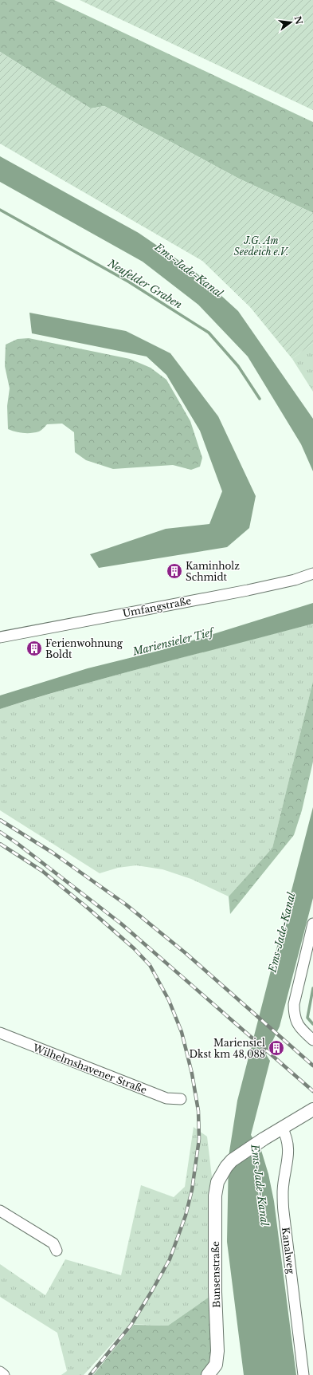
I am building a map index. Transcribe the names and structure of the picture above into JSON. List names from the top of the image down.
{
  "streets": {
    "street": [
      "Umfangstraße",
      "Wilhelmshavener Straße",
      "Kanalweg",
      "Bunsenstraße"
    ]
  },
  "crossings": [
    ["Kanalweg", "Bunsenstraße"]
  ],
  "water": ["Ems-Jade-Kanal", "Neufelder Graben", "Mariensieler Tief"],
  "parks": ["J.G. Am Seedeich e.V."],
  "places": {
    "building": ["Kaminholz Schmidt", "Ferienwohnung Boldt", "Mariensiel Dkst km 48,088"]
  },
  "north": "right"
}
